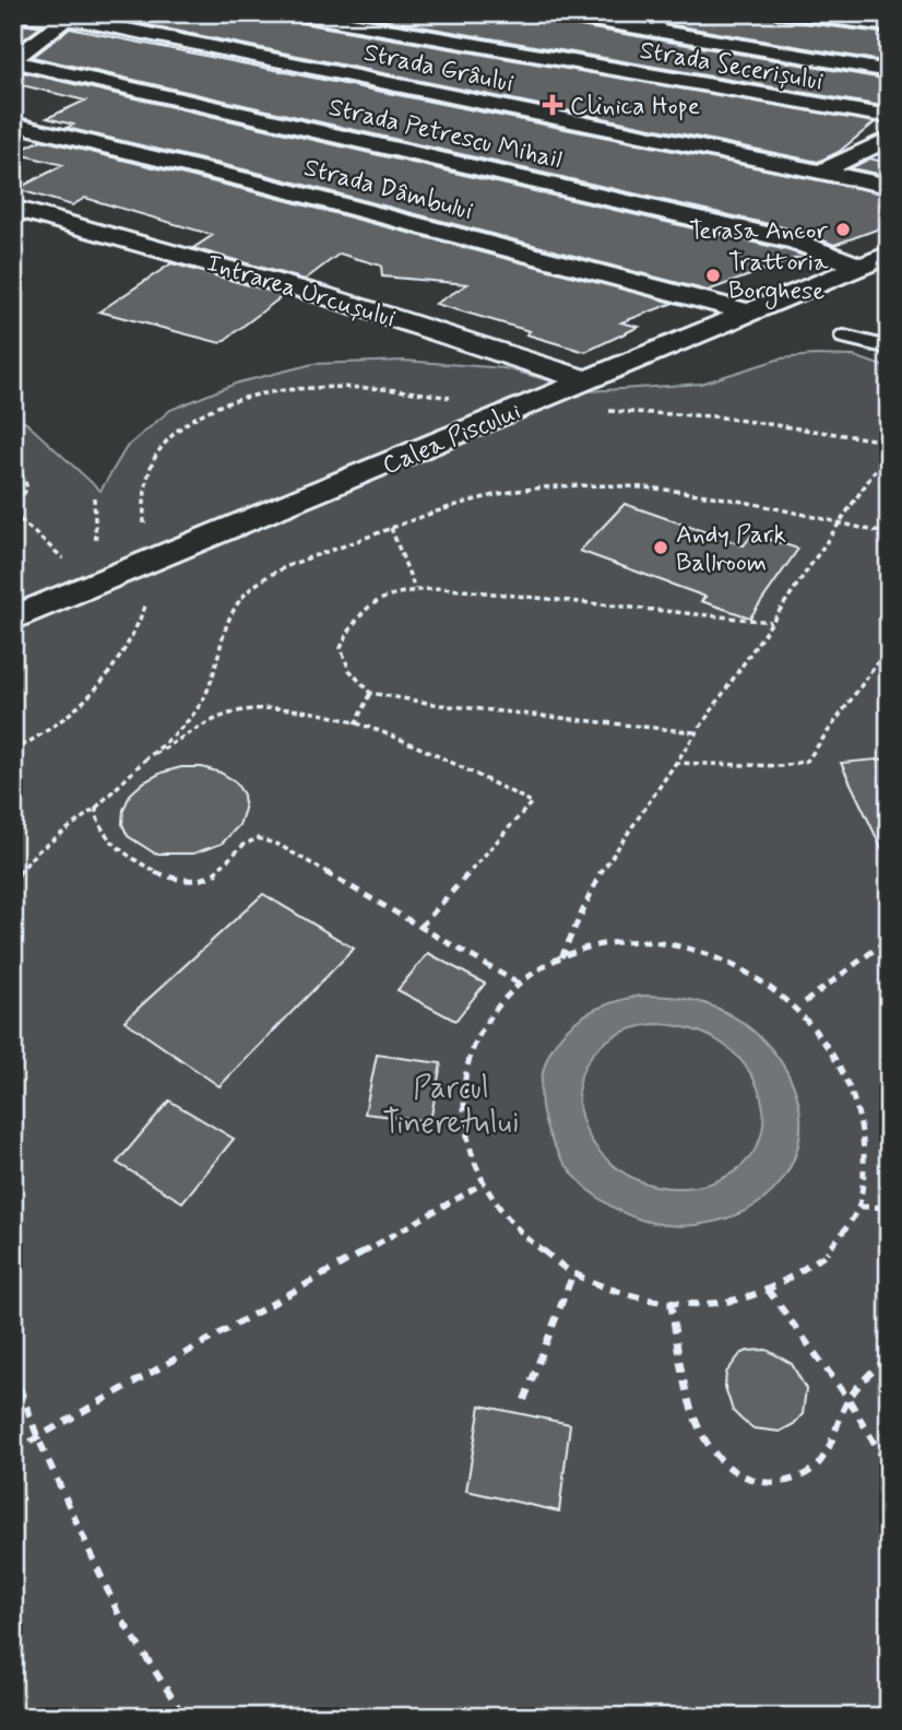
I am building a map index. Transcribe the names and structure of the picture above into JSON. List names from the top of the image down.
{
  "streets": {
    "street": [
      "Strada Secerișului",
      "Strada Grâului",
      "Strada Petrescu Mihail",
      "Strada Dâmbului",
      "Intrarea Urcușului",
      "Calea Piscului"
    ]
  },
  "crossings": [
    ["Strada Petrescu Mihail", "Calea Piscului"],
    ["Strada Dâmbului", "Calea Piscului"],
    ["Intrarea Urcușului", "Calea Piscului"]
  ],
  "parks": ["Parcul Tineretului"],
  "places": {
    "health": ["Clinica Hope"],
    "other": ["Terasa Ancor", "Trattoria Borghese", "Andy Park Ballroom"]
  }
}
